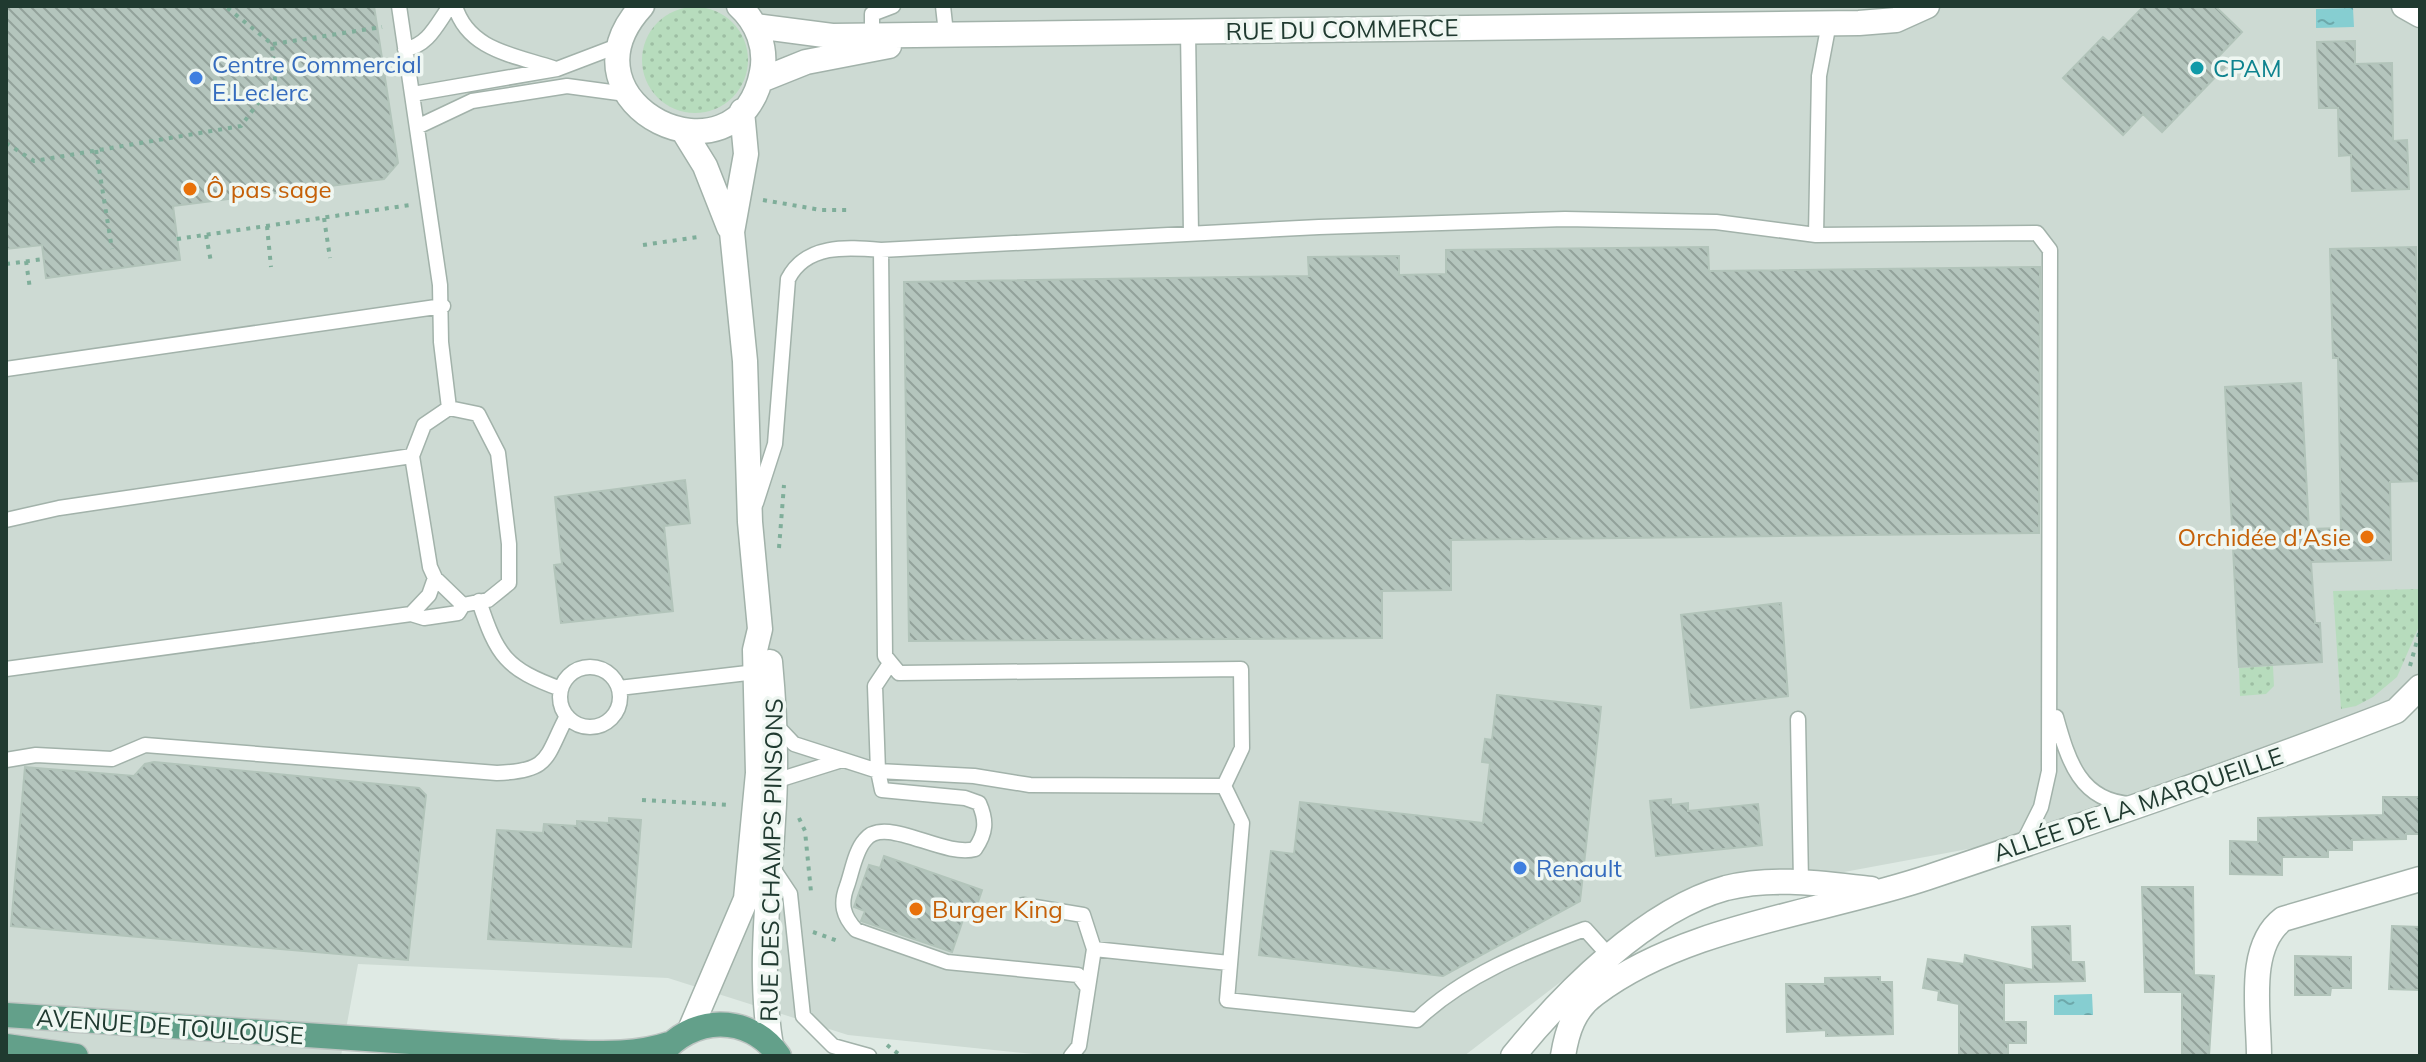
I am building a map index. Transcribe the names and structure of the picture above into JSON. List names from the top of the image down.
{
  "streets": {
    "main road": ["AVENUE DE TOULOUSE"],
    "street": ["RUE DU COMMERCE", "ALLÉE DE LA MARQUEILLE", "RUE DES CHAMPS PINSONS"]
  },
  "places": [
    "CPAM",
    "Centre Commercial E.Leclerc",
    "Ô pas sage",
    "Orchidée d'Asie",
    "Renault",
    "Burger King"
  ]
}
